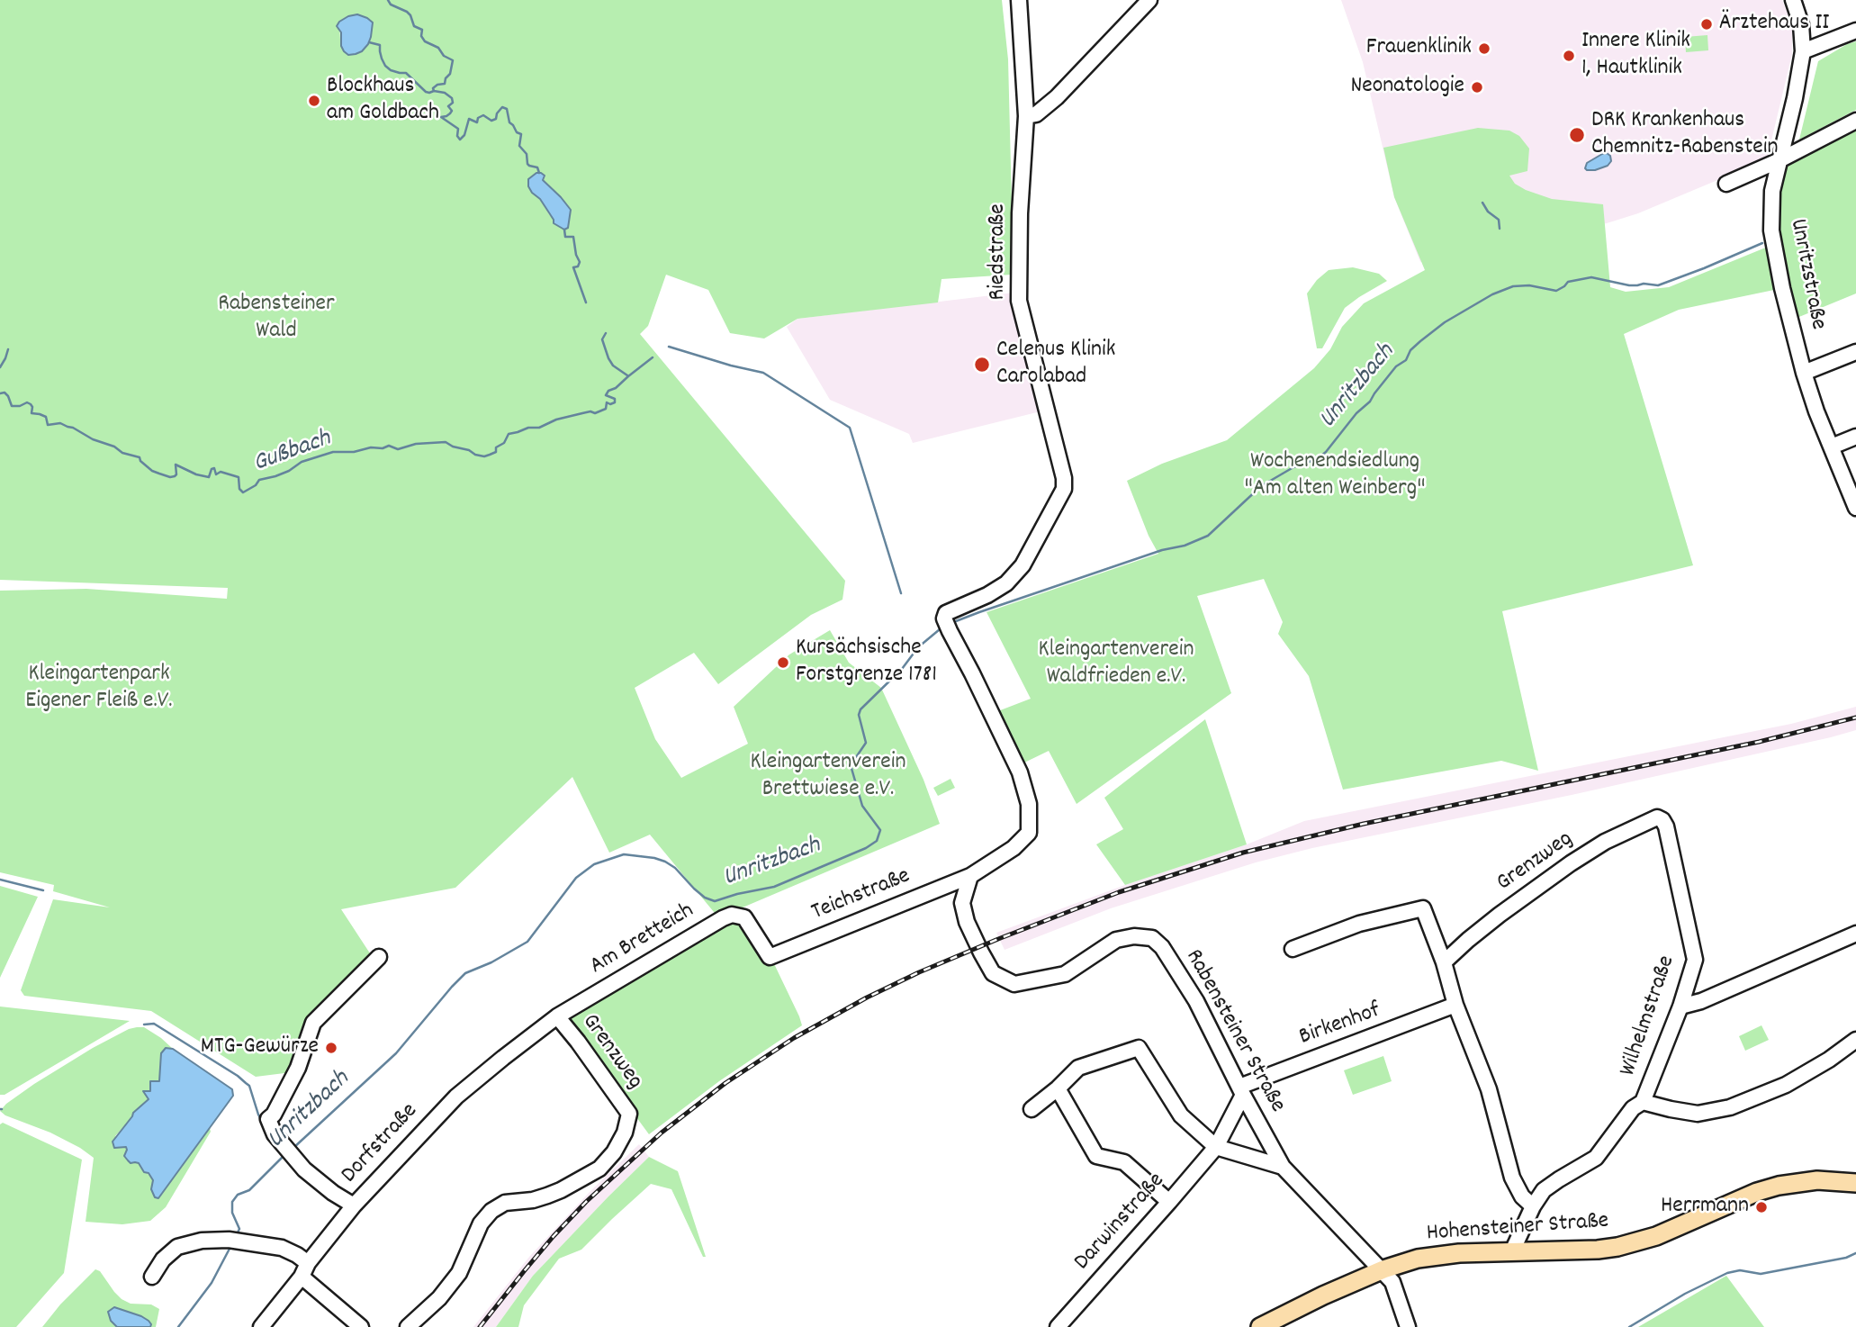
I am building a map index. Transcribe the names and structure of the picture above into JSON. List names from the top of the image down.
{
  "streets": {
    "main road": ["Hohensteiner Straße"],
    "street": [
      "Riedstraße",
      "Unritzstraße",
      "Grenzweg",
      "Teichstraße",
      "Am Bretteich",
      "Wilhelmstraße",
      "Birkenhof",
      "Rabensteiner Straße",
      "Dorfstraße",
      "Darwinstraße"
    ]
  },
  "crossings": [
    ["Riedstraße", "Teichstraße"],
    ["Riedstraße", "Rabensteiner Straße"],
    ["Grenzweg", "Am Bretteich"],
    ["Grenzweg", "Wilhelmstraße"],
    ["Grenzweg", "Dorfstraße"],
    ["Teichstraße", "Am Bretteich"],
    ["Teichstraße", "Rabensteiner Straße"],
    ["Am Bretteich", "Dorfstraße"],
    ["Wilhelmstraße", "Hohensteiner Straße"],
    ["Birkenhof", "Rabensteiner Straße"],
    ["Birkenhof", "Darwinstraße"],
    ["Rabensteiner Straße", "Darwinstraße"],
    ["Rabensteiner Straße", "Hohensteiner Straße"]
  ],
  "water": ["Unritzbach", "Gußbach"],
  "parks": [
    "Rabensteiner Wald",
    "Wochenendsiedlung \"Am alten Weinberg\"",
    "Kleingartenverein Waldfrieden e.V.",
    "Kleingartenpark Eigener Fleiß e.V.",
    "Kleingartenverein Brettwiese e.V."
  ],
  "places": [
    "Ärztehaus II",
    "Frauenklinik",
    "Innere Klinik 1, Hautklinik",
    "Neonatologie",
    "Blockhaus am Goldbach",
    "DRK Krankenhaus Chemnitz-Rabenstein",
    "Celenus Klinik Carolabad",
    "Kursächsische Forstgrenze 1781",
    "MTG-Gewürze",
    "Herrmann"
  ]
}
